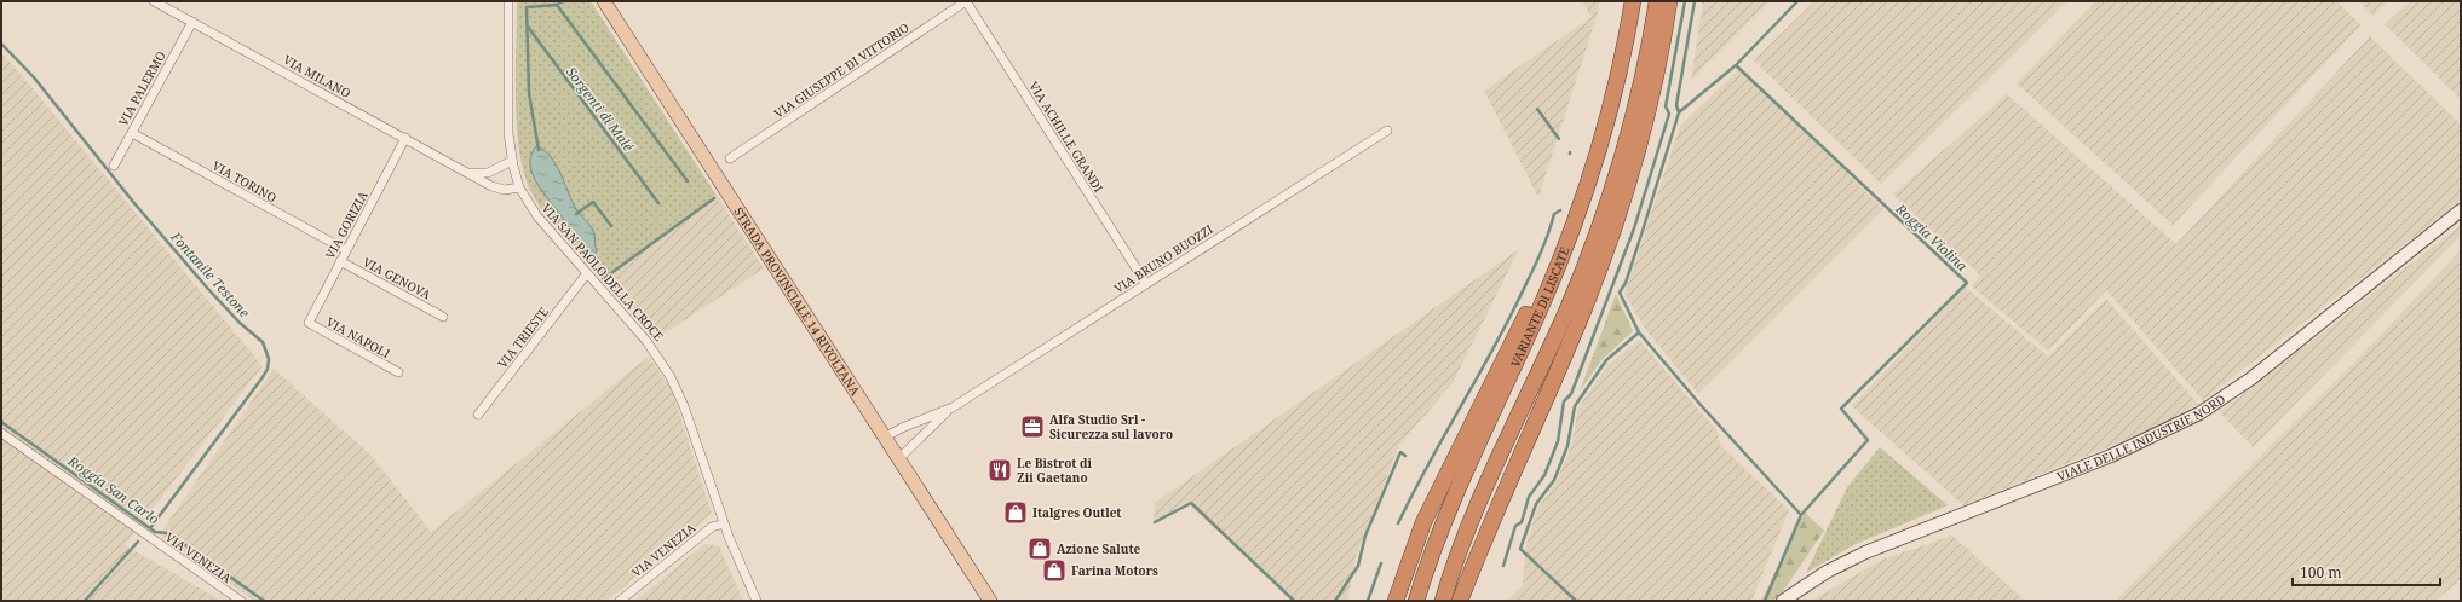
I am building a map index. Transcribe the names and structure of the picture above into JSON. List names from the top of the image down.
{
  "streets": {
    "highway": ["VARIANTE DI LISCATE"],
    "main road": ["STRADA PROVINCIALE 14 RIVOLTANA", "VIALE DELLE INDUSTRIE NORD"],
    "street": [
      "VIA GIUSEPPE DI VITTORIO",
      "VIA MILANO",
      "VIA PALERMO",
      "VIA ACHILLE GRANDI",
      "VIA TORINO",
      "VIA GORIZIA",
      "VIA BRUNO BUOZZI",
      "VIA SAN PAOLO DELLA CROCE",
      "VIA GENOVA",
      "VIA NAPOLI",
      "VIA TRIESTE",
      "VIA VENEZIA"
    ]
  },
  "crossings": [
    ["VIA GIUSEPPE DI VITTORIO", "VIA ACHILLE GRANDI"],
    ["VIA MILANO", "VIA PALERMO"],
    ["VIA MILANO", "VIA GORIZIA"],
    ["VIA MILANO", "VIA SAN PAOLO DELLA CROCE"],
    ["VIA PALERMO", "VIA TORINO"],
    ["VIA ACHILLE GRANDI", "VIA BRUNO BUOZZI"],
    ["VIA TORINO", "VIA GORIZIA"],
    ["VIA GORIZIA", "VIA GENOVA"],
    ["VIA GORIZIA", "VIA NAPOLI"],
    ["VIA BRUNO BUOZZI", "STRADA PROVINCIALE 14 RIVOLTANA"],
    ["VIA SAN PAOLO DELLA CROCE", "VIA TRIESTE"],
    ["VIA SAN PAOLO DELLA CROCE", "VIA VENEZIA"]
  ],
  "water": [
    "Sorgenti di Malé",
    "Roggia Violina",
    "Fontanile Testone",
    "Roggia San Carlo"
  ],
  "places": {
    "office": ["Alfa Studio Srl - Sicurezza sul lavoro"],
    "restaurant": ["Le Bistrot di Zii Gaetano"],
    "shop": ["Italgres Outlet", "Azione Salute", "Farina Motors"]
  },
  "scale_bar": "100 m"
}
